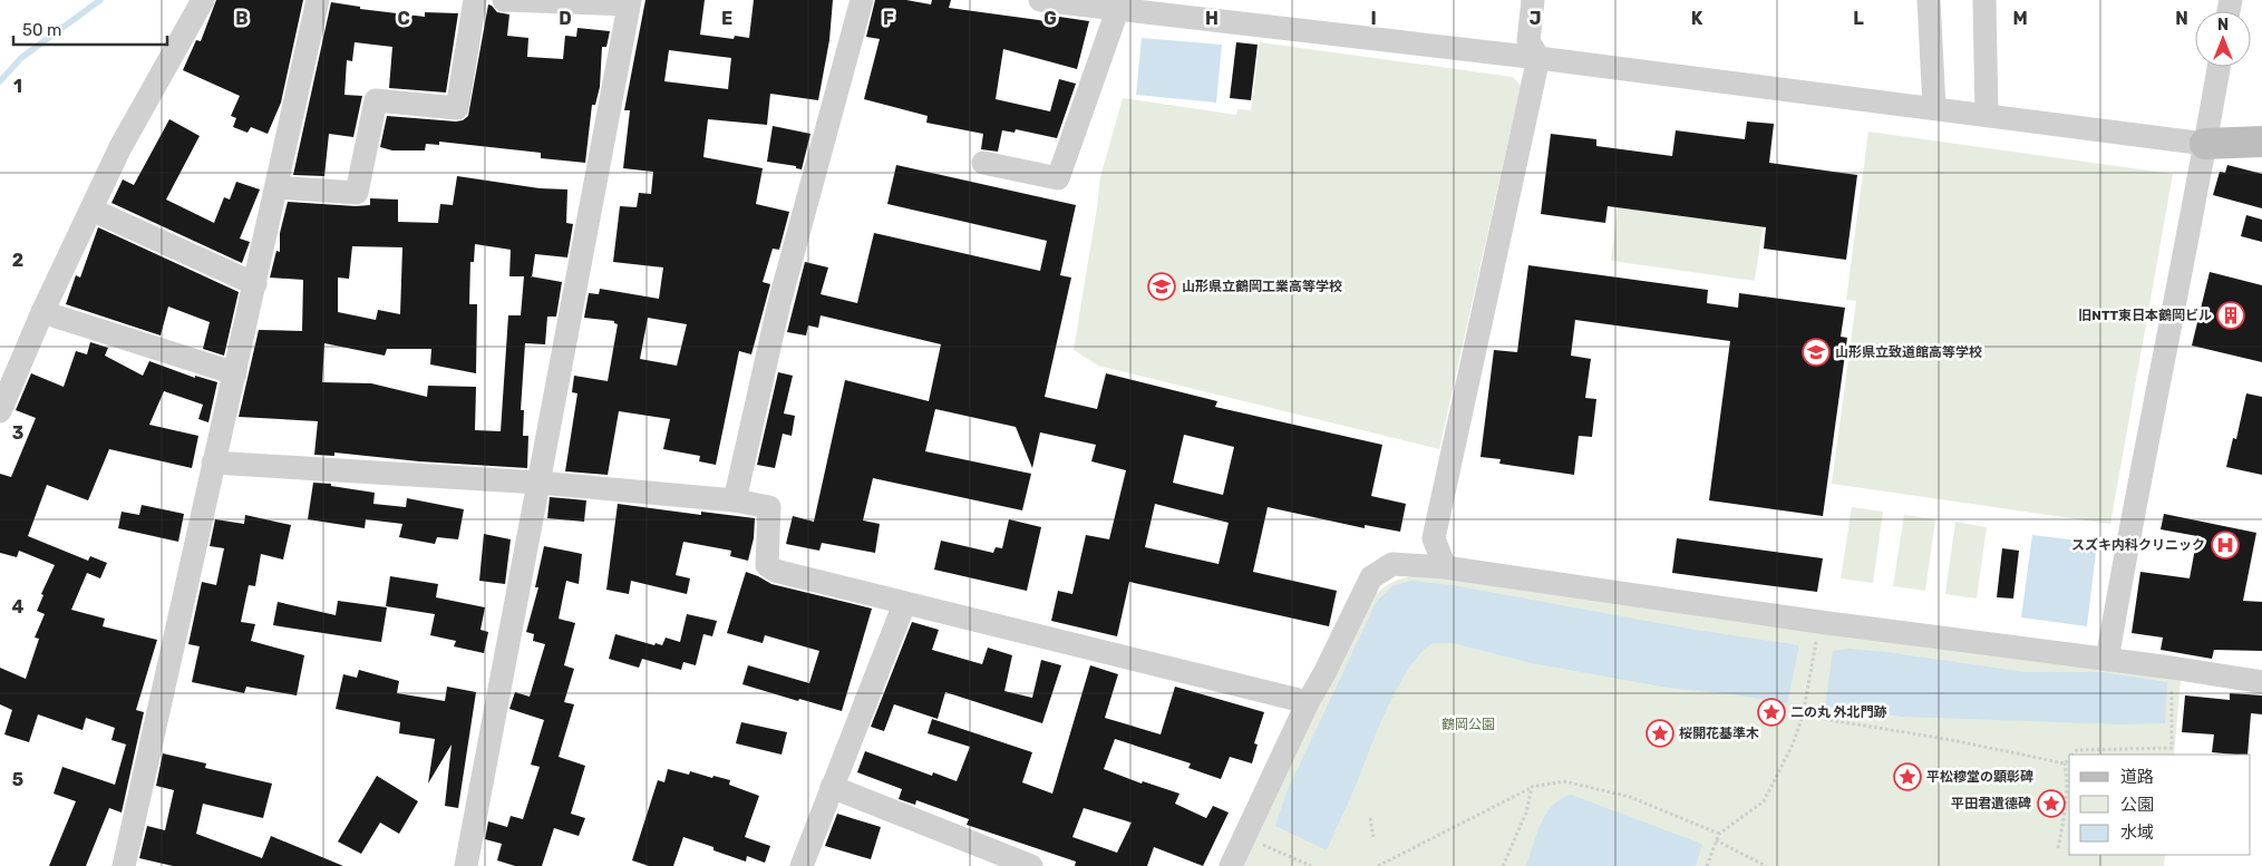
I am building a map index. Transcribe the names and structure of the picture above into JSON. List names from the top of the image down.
{
  "parks": ["鶴岡公園"],
  "places": {
    "school or university": ["山形県立鶴岡工業高等学校", "山形県立致道館高等学校"],
    "building": ["旧NTT東日本鶴岡ビル"],
    "hospital": ["スズキ内科クリニック"],
    "place": [
      "二の丸 外北門跡",
      "桜開花基準木",
      "平松穆堂の顕彰碑",
      "平田君遺德碑"
    ]
  },
  "legend": ["道路", "公園", "水域"],
  "scale_bar": "50 m",
  "north": "top",
  "grid": {
    "columns": [
      "B",
      "C",
      "D",
      "E",
      "F",
      "G",
      "H",
      "I",
      "J",
      "K",
      "L",
      "M",
      "N"
    ],
    "rows": [
      "1",
      "2",
      "3",
      "4",
      "5"
    ]
  }
}
